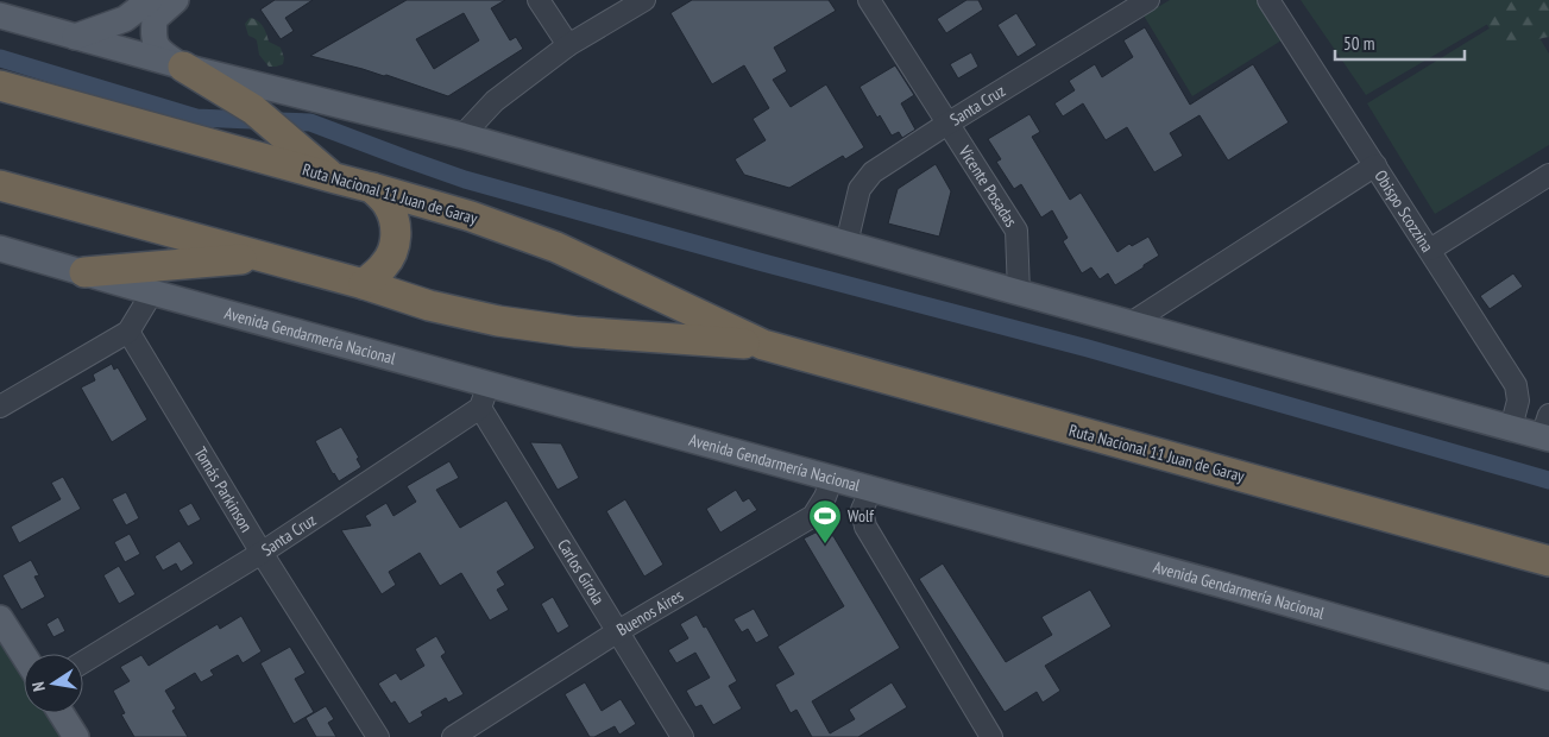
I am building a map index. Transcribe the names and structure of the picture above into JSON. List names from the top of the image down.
{
  "streets": {
    "highway": ["Ruta Nacional 11 Juan de Garay"],
    "main road": ["Avenida Gendarmería Nacional"],
    "street": [
      "Santa Cruz",
      "Vicente Posadas",
      "Obispo Scozzina",
      "Tomás Parkinson",
      "Carlos Girola",
      "Buenos Aires"
    ]
  },
  "crossings": [
    ["Santa Cruz", "Vicente Posadas"],
    ["Santa Cruz", "Tomás Parkinson"],
    ["Santa Cruz", "Carlos Girola"],
    ["Avenida Gendarmería Nacional", "Buenos Aires"],
    ["Carlos Girola", "Buenos Aires"]
  ],
  "places": {
    "sports": ["Wolf"]
  },
  "scale_bar": "50 m",
  "north": "left"
}
